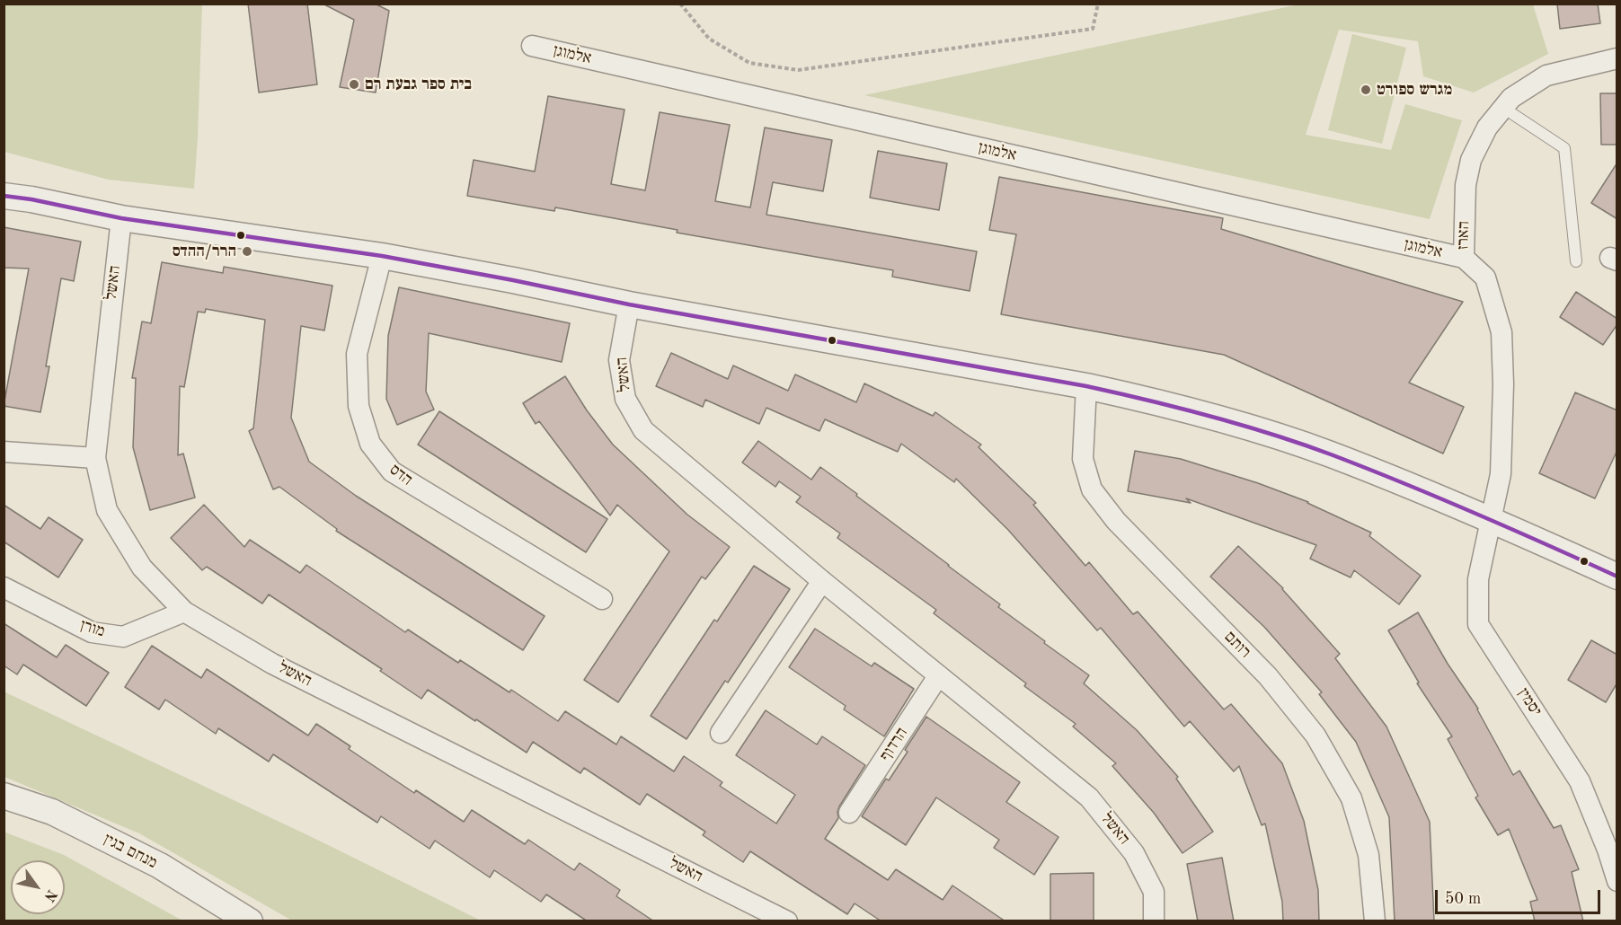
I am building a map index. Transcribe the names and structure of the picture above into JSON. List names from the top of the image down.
{
  "streets": {
    "street": [
      "אלמוגן",
      "הארז",
      "האשל",
      "הדס",
      "מורן",
      "רותם",
      "יסמין",
      "הרדוף",
      "מנחם בגין"
    ]
  },
  "crossings": [
    ["אלמוגן", "הארז"],
    ["הארז", "יסמין"],
    ["האשל", "מורן"],
    ["האשל", "הרדוף"]
  ],
  "places": ["בית ספר גבעת רם", "מגרש ספורט", "הרר/ההדס"],
  "scale_bar": "50 m",
  "north": "bottom right"
}
